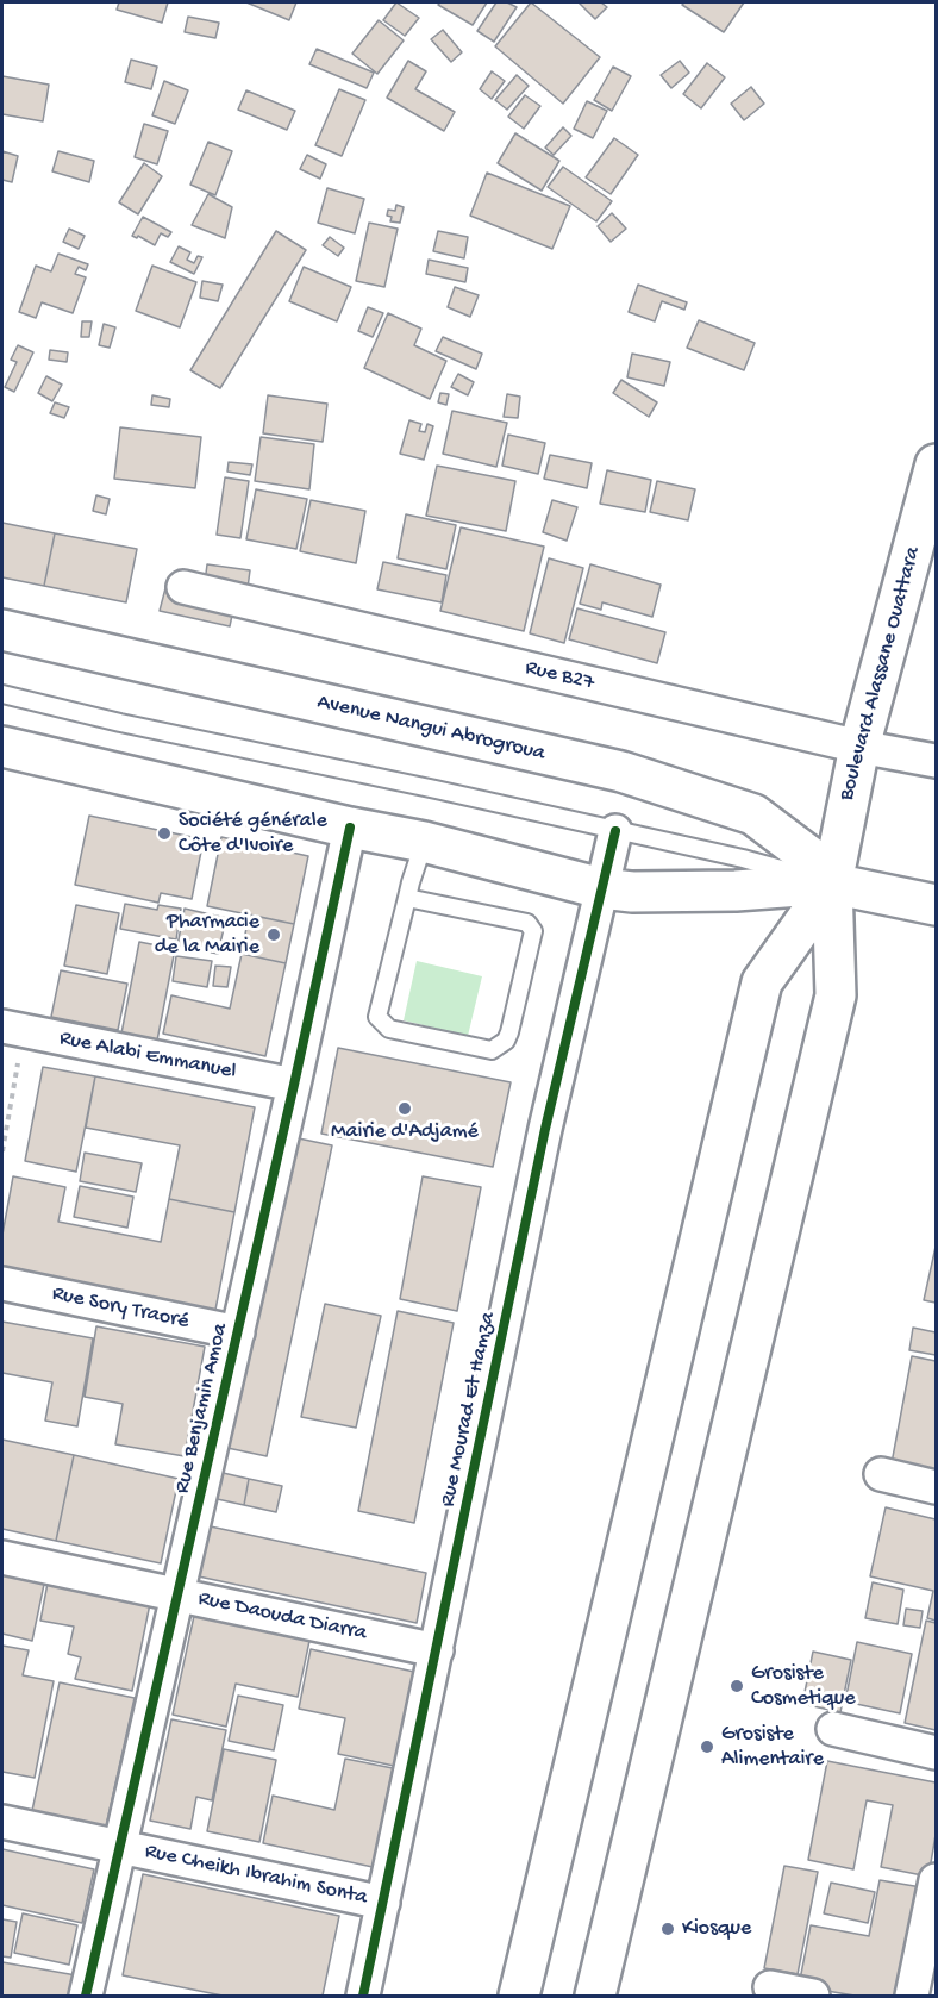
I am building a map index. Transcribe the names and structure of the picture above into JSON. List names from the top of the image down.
{
  "streets": {
    "main road": ["Boulevard Alassane Ouattara", "Avenue Nangui Abrogroua"],
    "street": [
      "Rue B27",
      "Rue Alabi Emmanuel",
      "Rue Sory Traoré",
      "Rue Benjamin Amoa",
      "Rue Mourad Et Hamza",
      "Rue Daouda Diarra",
      "Rue Cheikh Ibrahim Sonta"
    ]
  },
  "crossings": [
    ["Boulevard Alassane Ouattara", "Rue B27"],
    ["Boulevard Alassane Ouattara", "Avenue Nangui Abrogroua"],
    ["Rue Alabi Emmanuel", "Rue Benjamin Amoa"],
    ["Rue Sory Traoré", "Rue Benjamin Amoa"],
    ["Rue Benjamin Amoa", "Rue Daouda Diarra"],
    ["Rue Benjamin Amoa", "Rue Cheikh Ibrahim Sonta"],
    ["Rue Mourad Et Hamza", "Rue Daouda Diarra"],
    ["Rue Mourad Et Hamza", "Rue Cheikh Ibrahim Sonta"]
  ],
  "places": [
    "Société générale Côte d'Ivoire",
    "Pharmacie de la Mairie",
    "Mairie d'Adjamé",
    "Grosiste Cosmetique",
    "Grosiste Alimentaire",
    "Kiosque"
  ]
}
